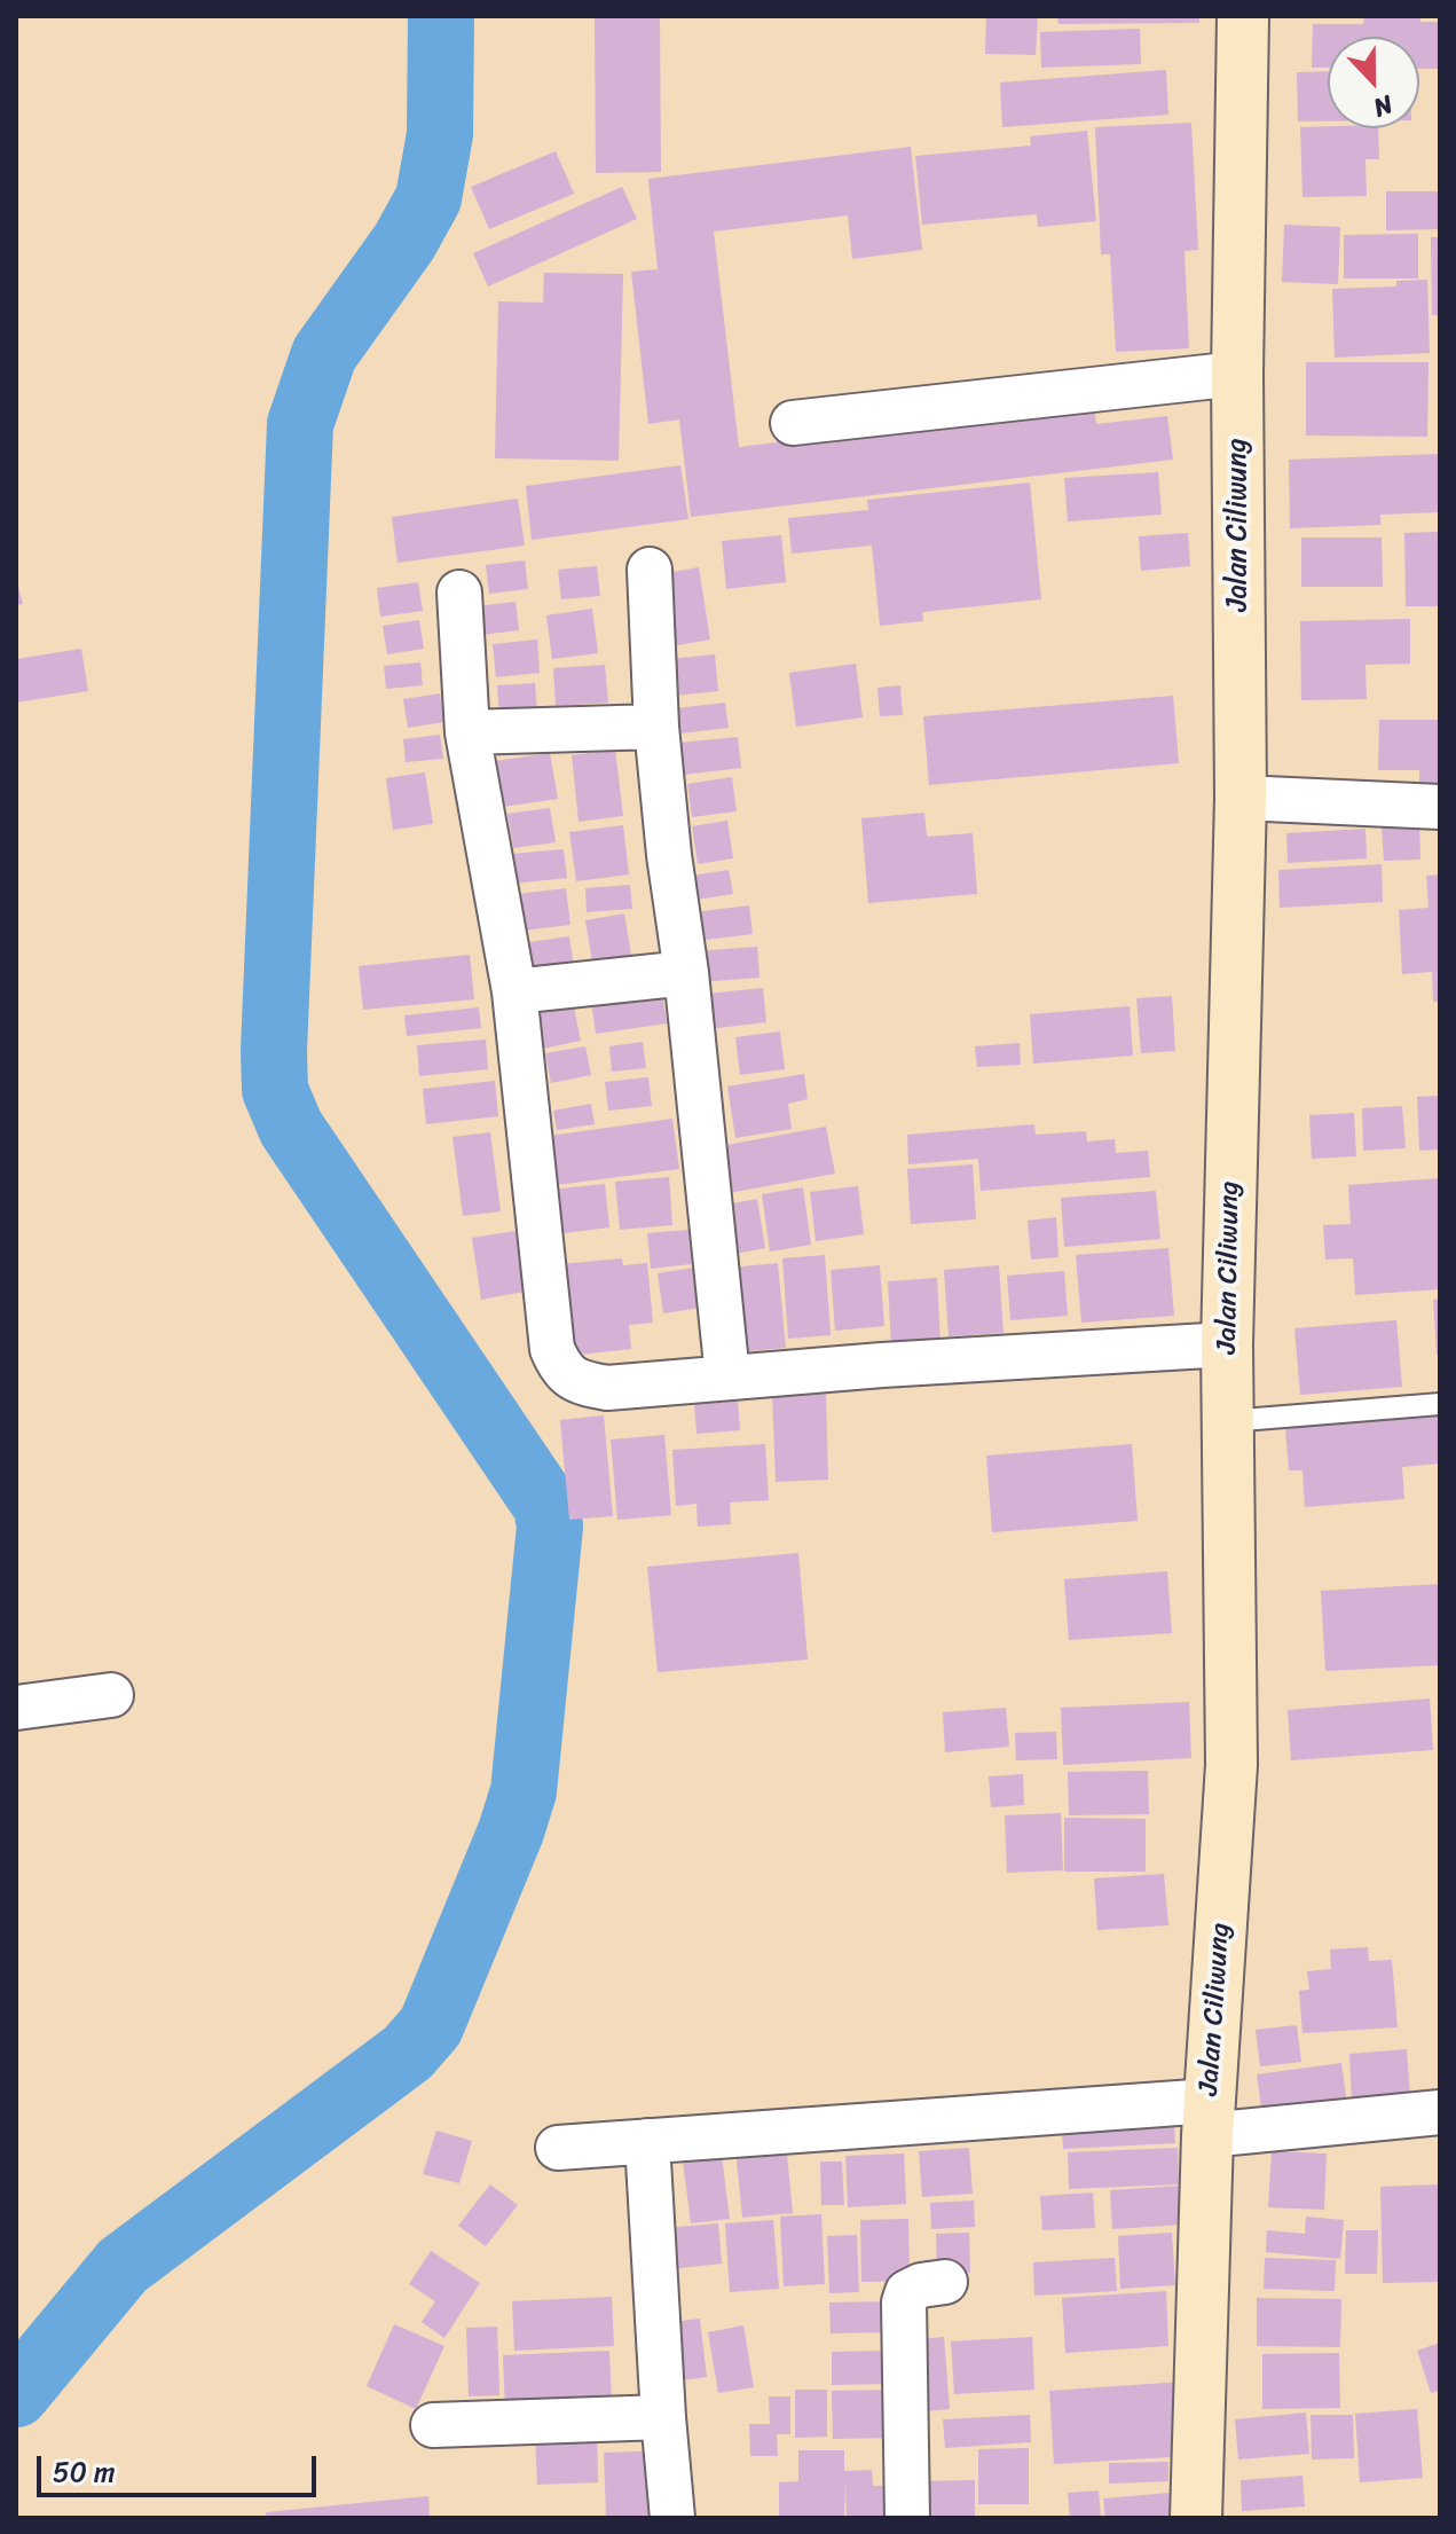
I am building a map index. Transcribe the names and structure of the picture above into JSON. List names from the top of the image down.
{
  "streets": {
    "main road": ["Jalan Ciliwung"]
  },
  "scale_bar": "50 m",
  "north": "bottom"
}
